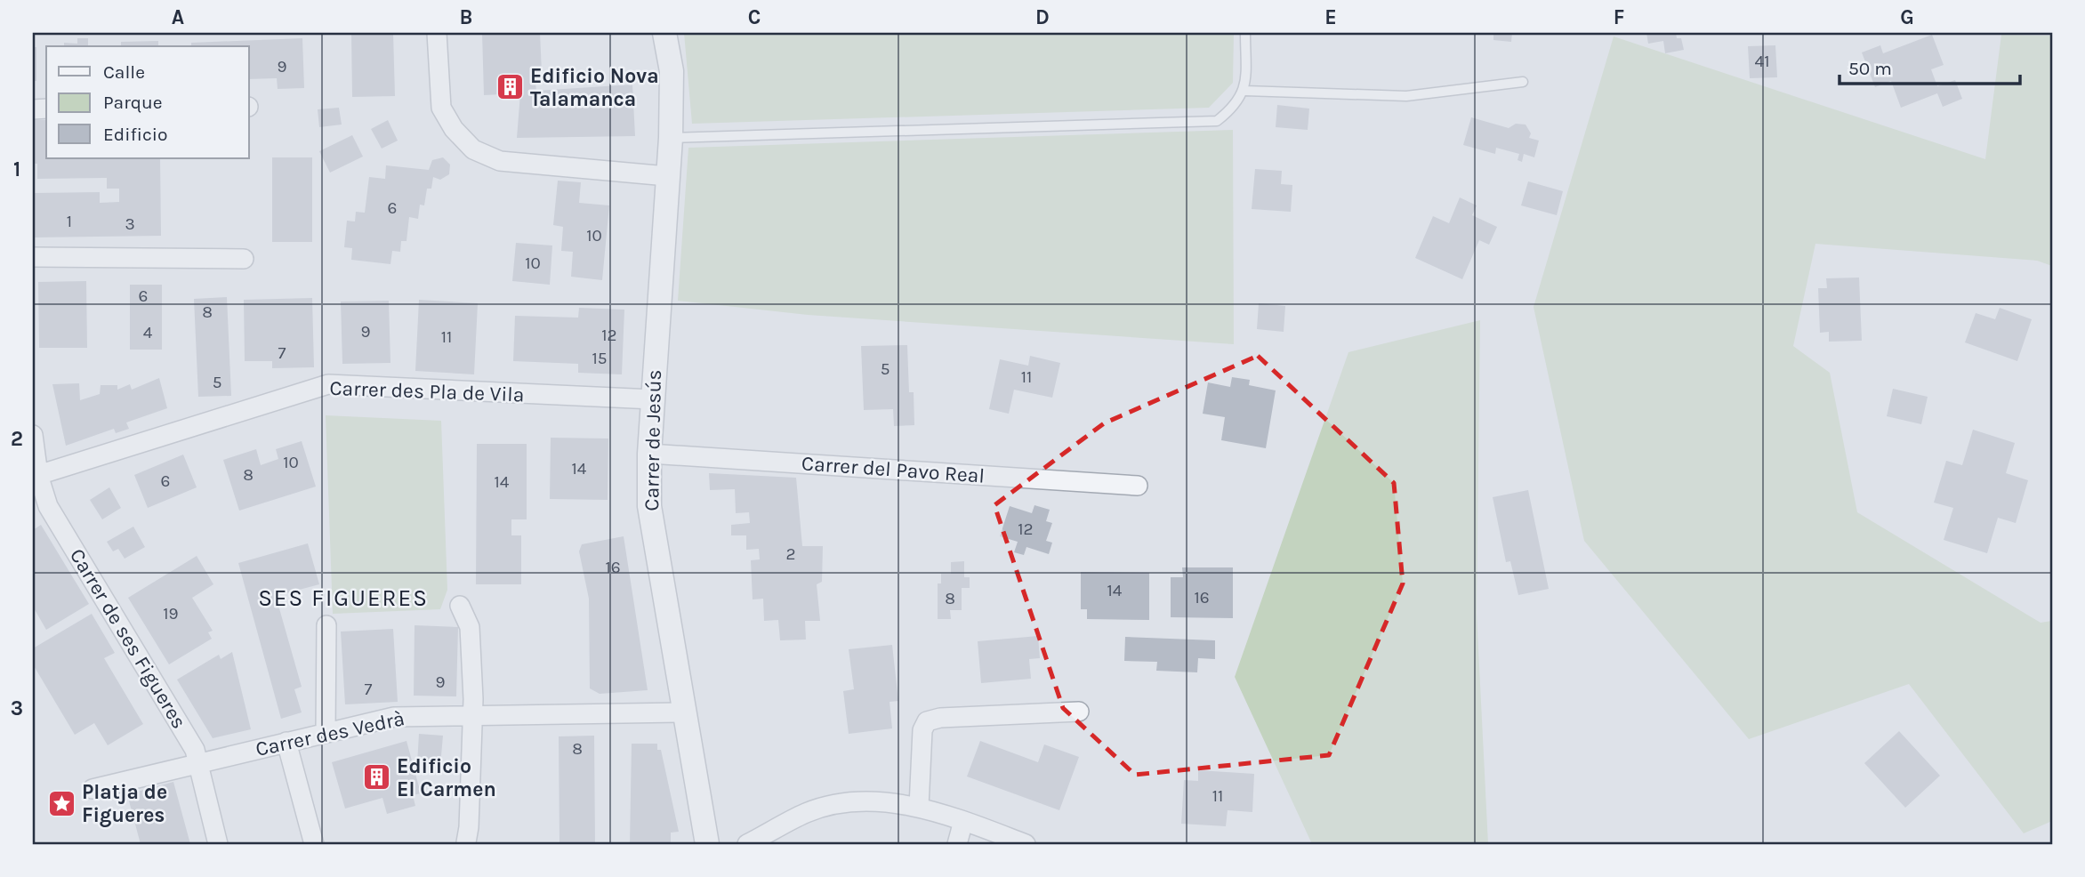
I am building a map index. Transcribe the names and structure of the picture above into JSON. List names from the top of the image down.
{
  "streets": {
    "street": [
      "Carrer des Pla de Vila",
      "Carrer de Jesús",
      "Carrer del Pavo Real",
      "Carrer de ses Figueres",
      "Carrer des Vedrà"
    ]
  },
  "crossings": [
    ["Carrer des Pla de Vila", "Carrer de Jesús"],
    ["Carrer des Pla de Vila", "Carrer de ses Figueres"],
    ["Carrer de Jesús", "Carrer del Pavo Real"],
    ["Carrer de Jesús", "Carrer des Vedrà"],
    ["Carrer de ses Figueres", "Carrer des Vedrà"]
  ],
  "districts": ["SES FIGUERES"],
  "places": {
    "building": ["Edificio Nova Talamanca", "Edificio El Carmen"],
    "place": ["Platja de Figueres"]
  },
  "house_numbers": [
    "41",
    "9",
    "6",
    "1",
    "3",
    "10",
    "10",
    "6",
    "8",
    "9",
    "4",
    "12",
    "11",
    "7",
    "15",
    "5",
    "11",
    "5",
    "10",
    "14",
    "8",
    "6",
    "14",
    "12",
    "2",
    "16",
    "14",
    "16",
    "8",
    "19",
    "9",
    "7",
    "8",
    "11"
  ],
  "legend": ["Calle", "Parque", "Edificio"],
  "scale_bar": "50 m",
  "grid": {
    "columns": [
      "A",
      "B",
      "C",
      "D",
      "E",
      "F",
      "G"
    ],
    "rows": ["1", "2", "3"]
  }
}
